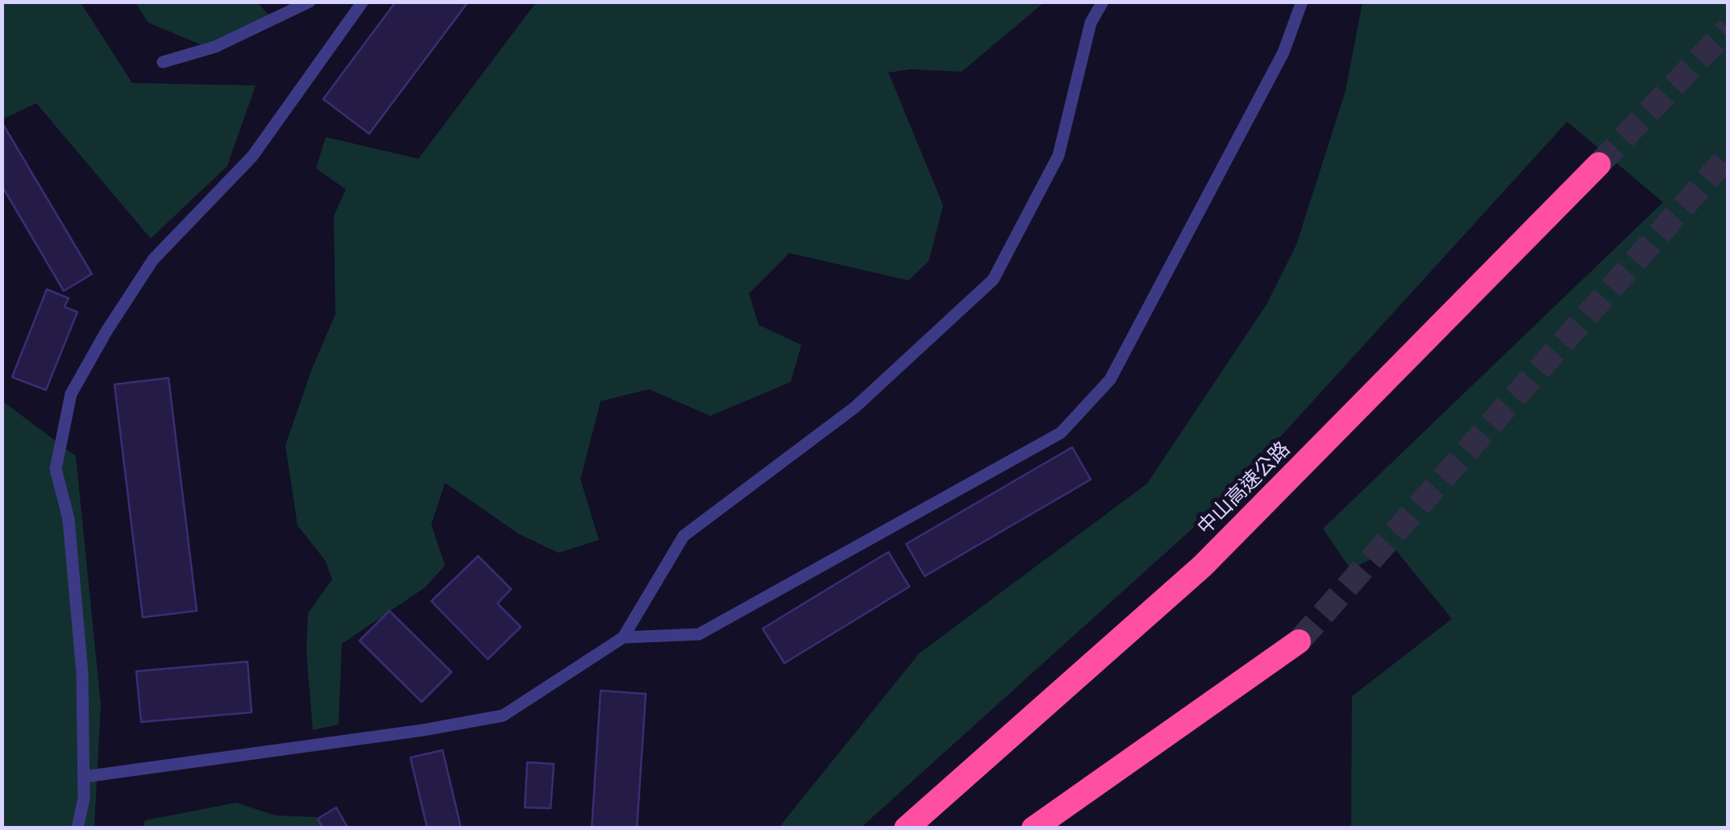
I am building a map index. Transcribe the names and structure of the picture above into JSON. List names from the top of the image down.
{
  "streets": {
    "highway": ["中山高速公路"]
  }
}
